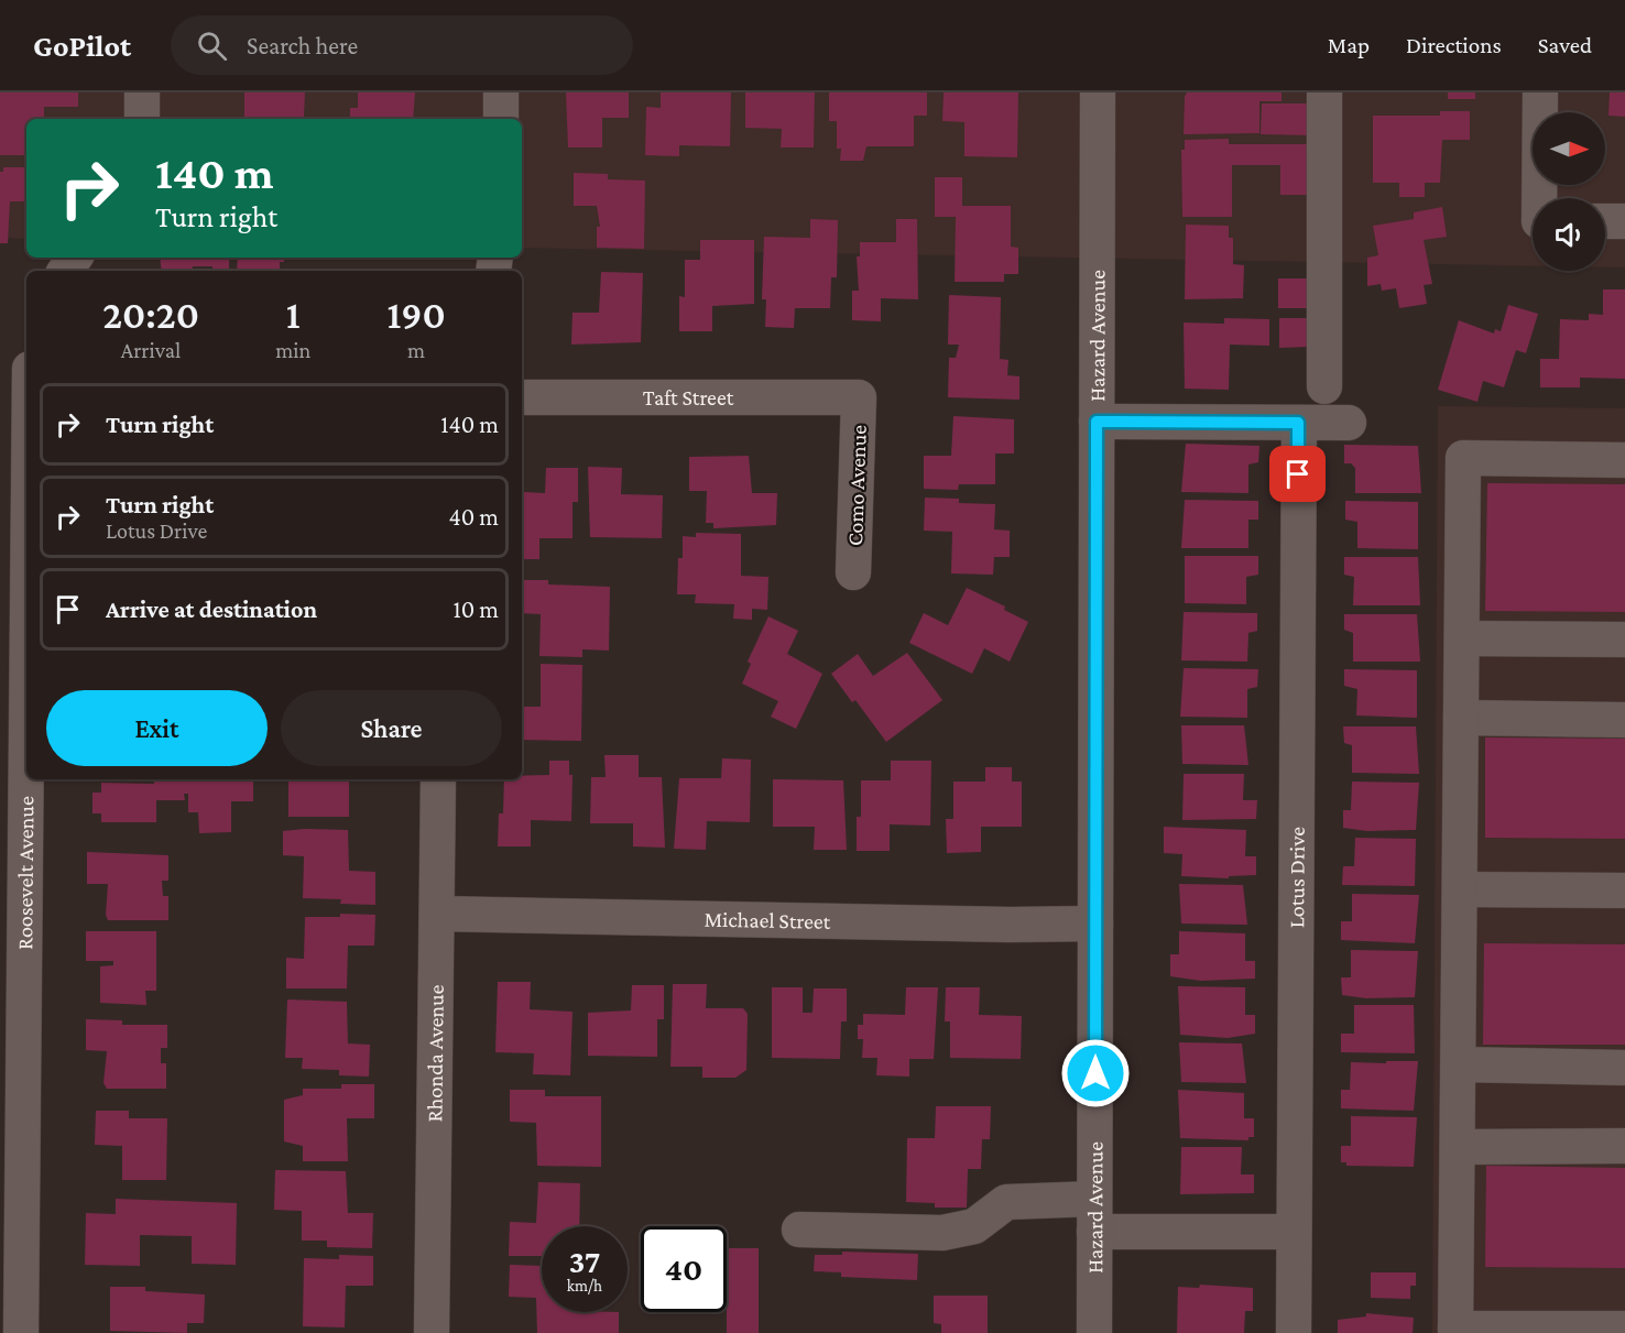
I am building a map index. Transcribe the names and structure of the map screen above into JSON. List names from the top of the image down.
{
  "streets": {
    "street": [
      "Hazard Avenue",
      "Taft Street",
      "Como Avenue",
      "Roosevelt Avenue",
      "Lotus Drive",
      "Michael Street",
      "Rhonda Avenue"
    ]
  },
  "crossings": [
    ["Hazard Avenue", "Michael Street"],
    ["Taft Street", "Como Avenue"],
    ["Michael Street", "Rhonda Avenue"]
  ],
  "north": "right",
  "page": {
    "header": "GoPilot",
    "search": "Search here",
    "nav": ["Map", "Directions", "Saved"],
    "turn": ["140 m", "Turn right"],
    "eta": [
      "20:20",
      "Arrival",
      "1",
      "min",
      "190",
      "m"
    ],
    "list": [
      {
        "name": "Turn right",
        "value": "140 m"
      },
      {
        "name": "Turn right",
        "note": "Lotus Drive",
        "value": "40 m"
      },
      {
        "name": "Arrive at destination",
        "value": "10 m"
      }
    ],
    "buttons": ["Exit", "Share"],
    "speed": "37 km/h",
    "limit": "40"
  }
}
